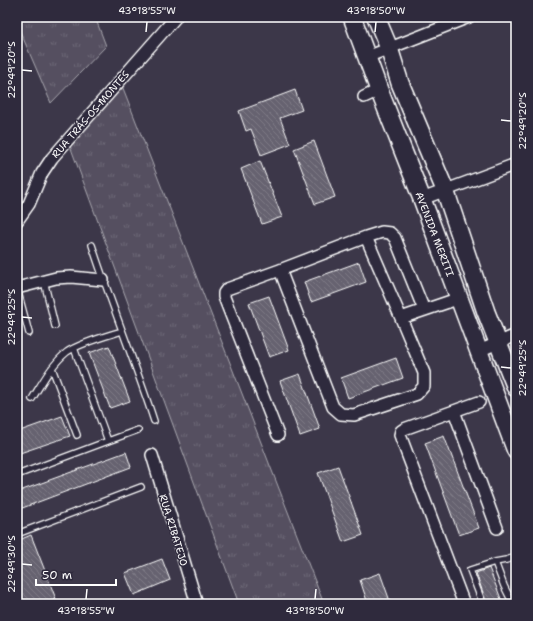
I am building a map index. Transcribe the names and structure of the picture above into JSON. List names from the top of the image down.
{
  "streets": {
    "main road": ["AVENIDA MERITI"],
    "street": ["RUA TRÁS-OS-MONTES", "RUA RIBATEJO"]
  },
  "scale_bar": "50 m",
  "coordinates": [
    "43°18'55\"W",
    "43°18'50\"W",
    "22°49'20\"S",
    "22°49'25\"S",
    "22°49'30\"S"
  ]
}
